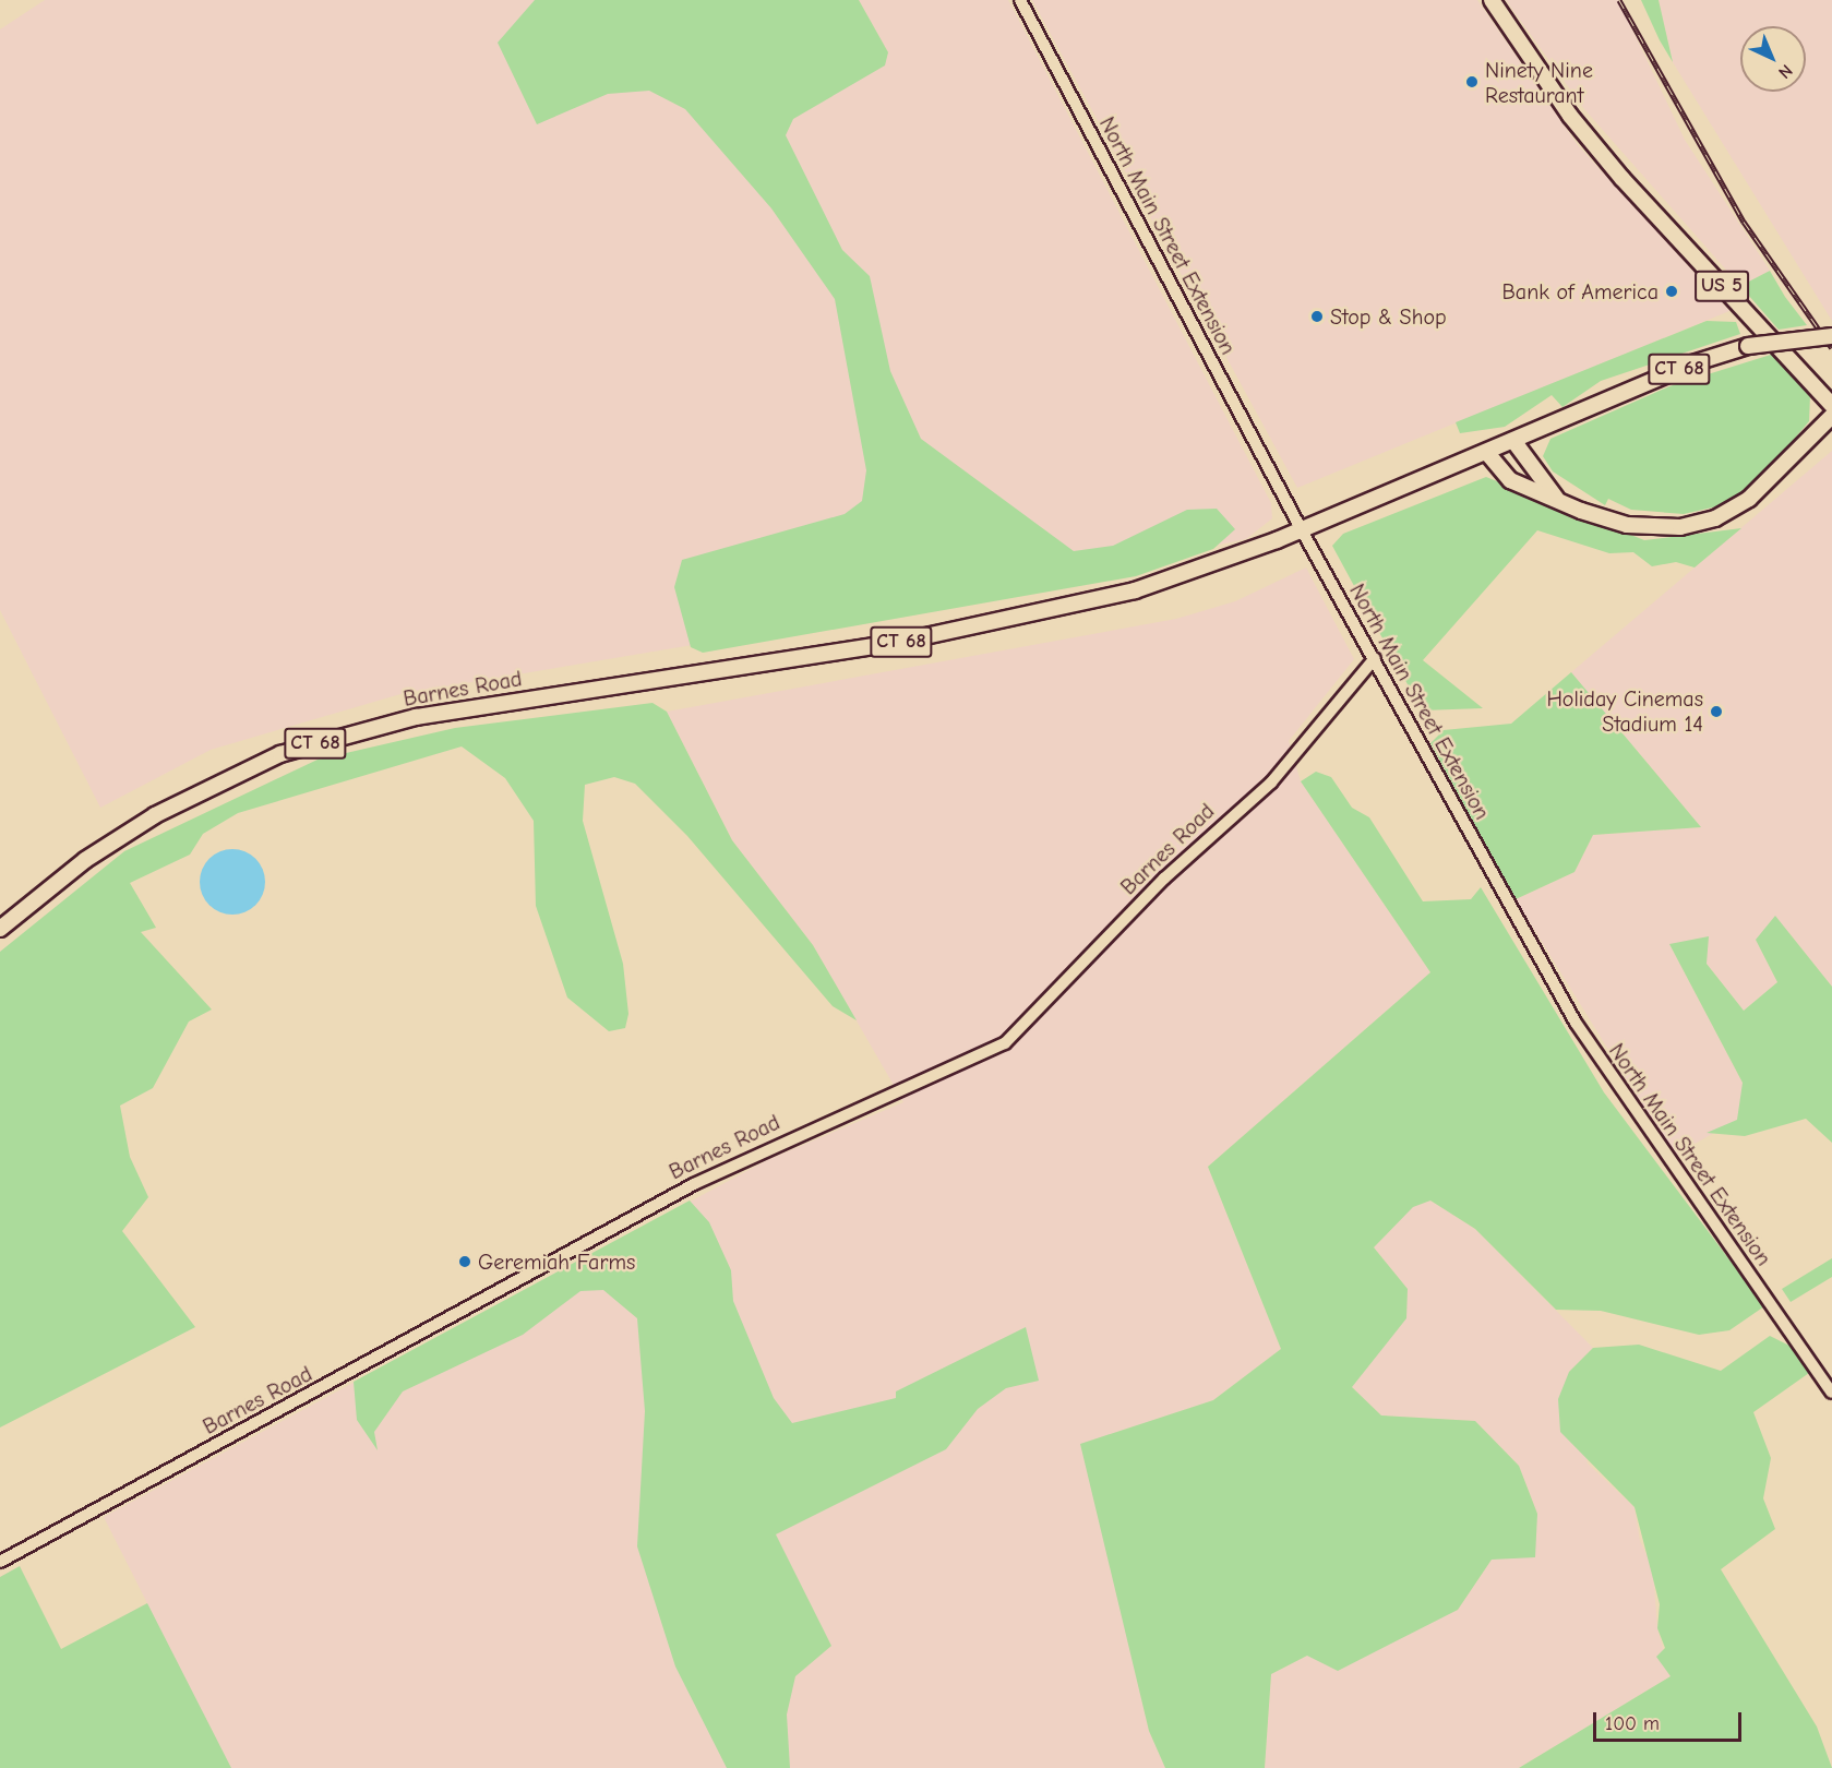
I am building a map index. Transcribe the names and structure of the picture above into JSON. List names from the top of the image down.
{
  "streets": {
    "main road": ["US 5", "CT 68", "Barnes Road"],
    "street": ["North Main Street Extension"]
  },
  "crossings": [
    ["North Main Street Extension", "Barnes Road"]
  ],
  "places": [
    "Ninety Nine Restaurant",
    "Bank of America",
    "Stop & Shop",
    "Holiday Cinemas Stadium 14",
    "Geremiah Farms"
  ],
  "scale_bar": "100 m",
  "north": "bottom right"
}
